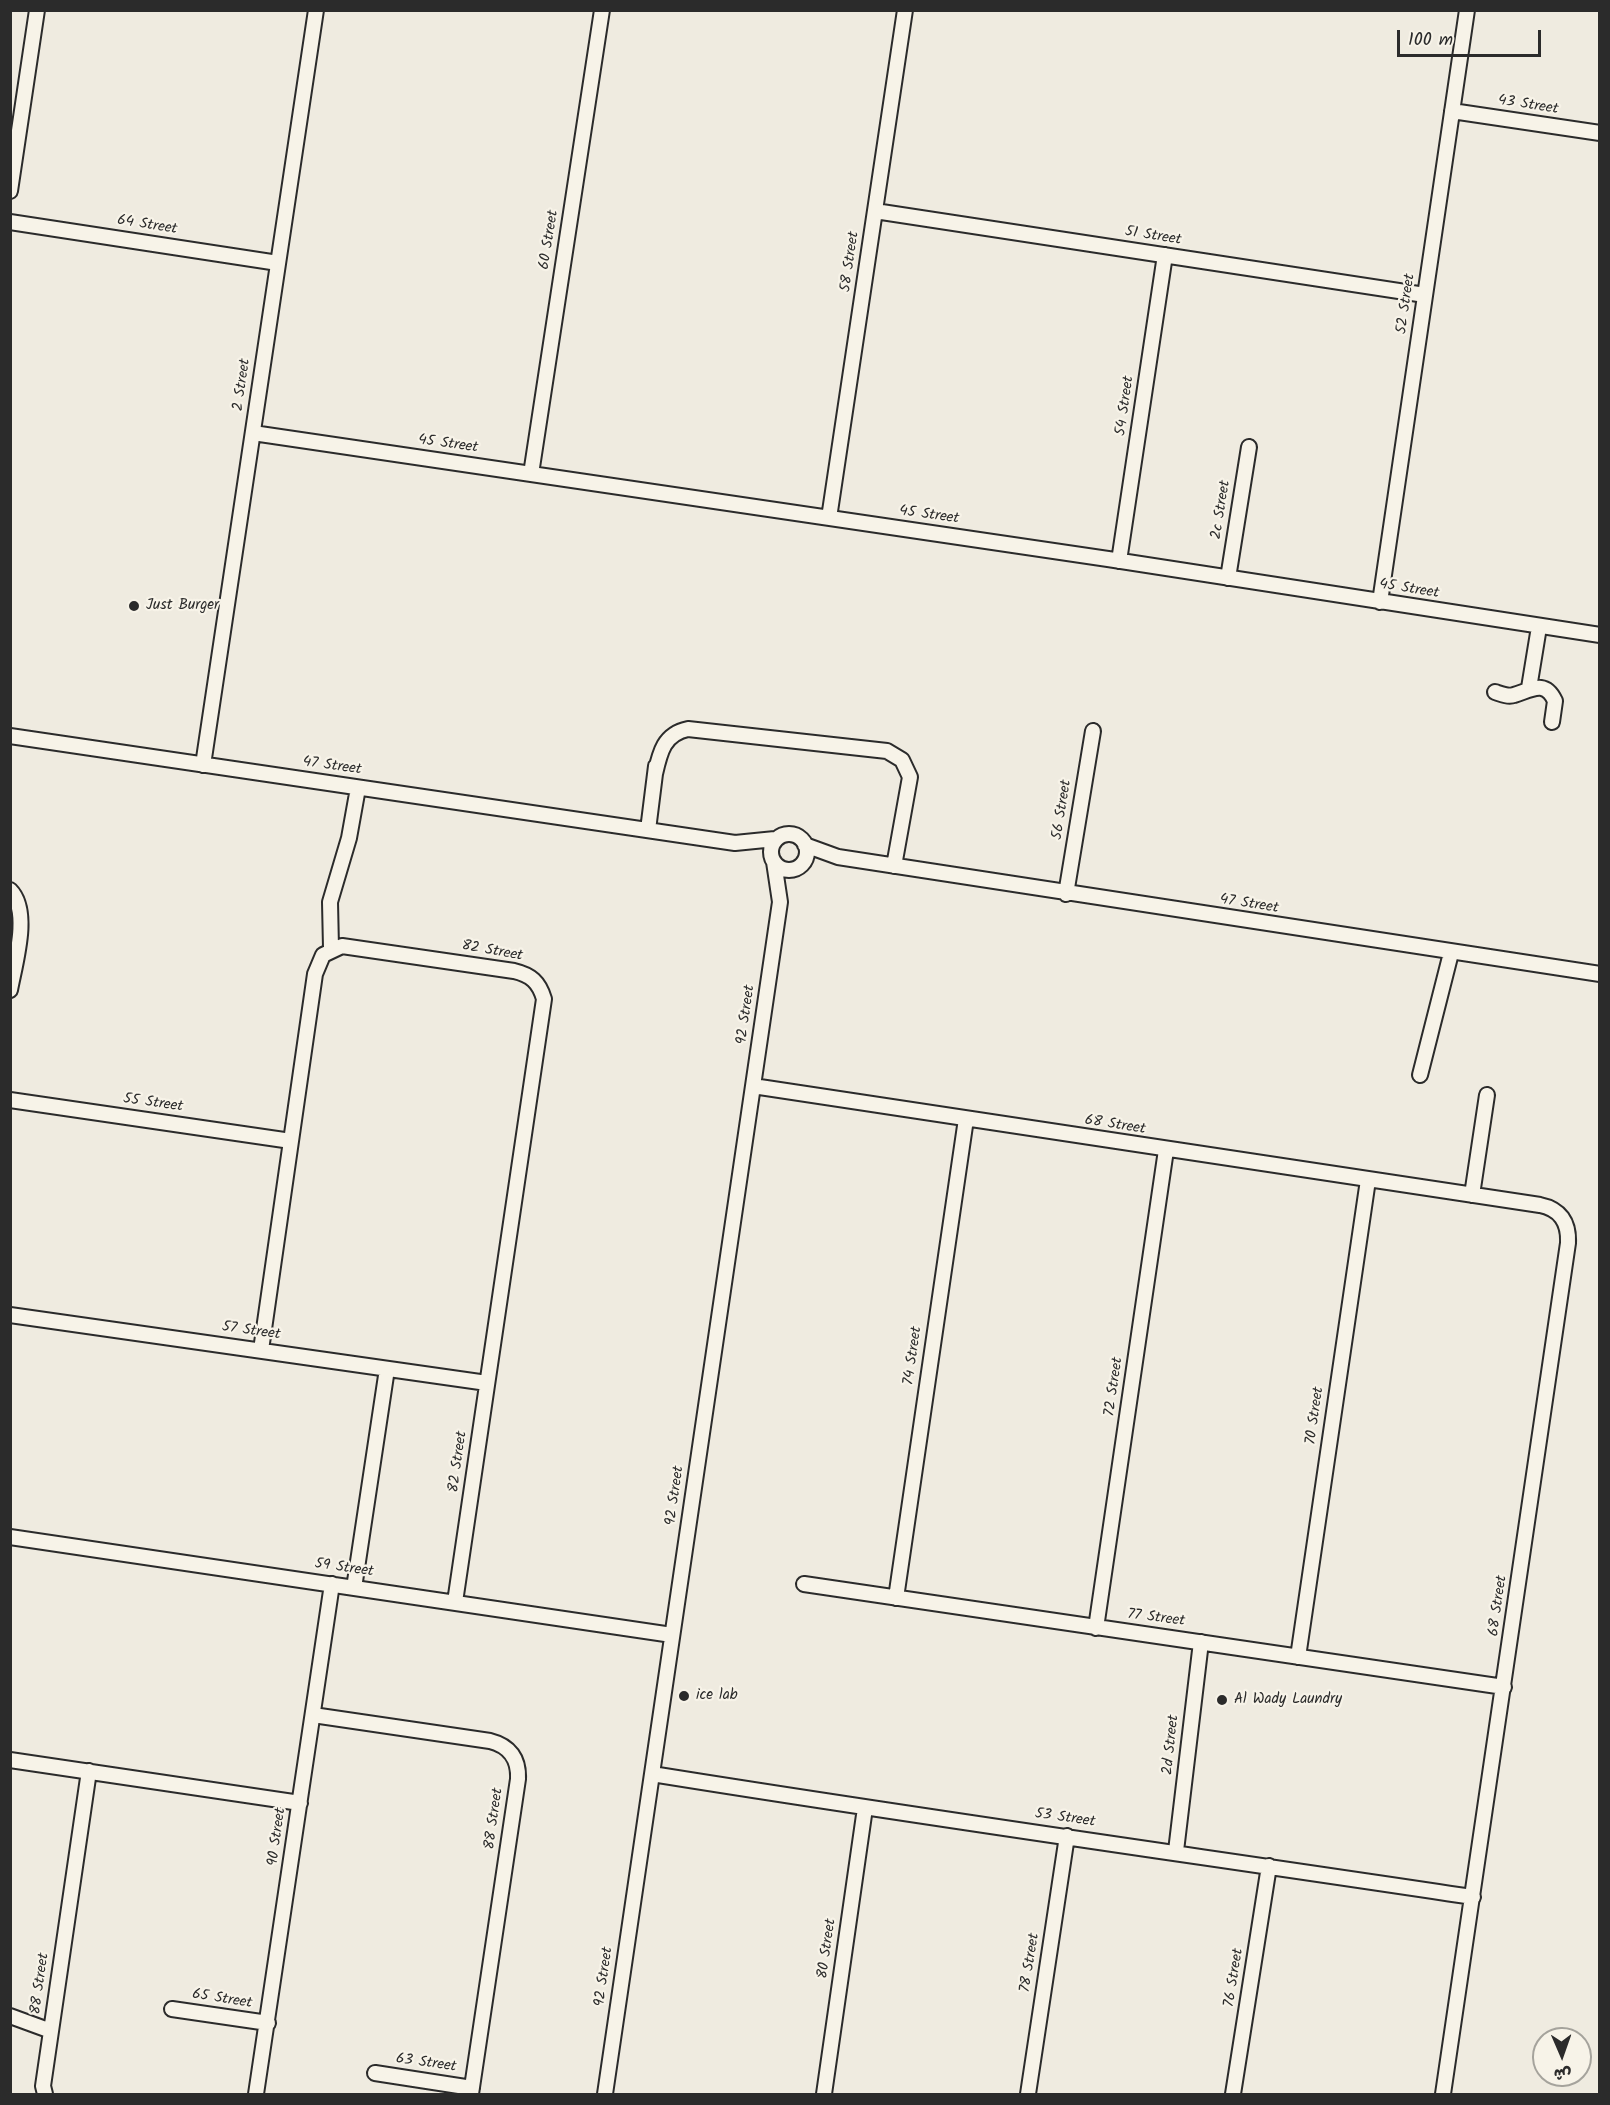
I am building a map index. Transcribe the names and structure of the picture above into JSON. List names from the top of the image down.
{
  "streets": {
    "street": [
      "43 Street",
      "64 Street",
      "51 Street",
      "60 Street",
      "58 Street",
      "52 Street",
      "2 Street",
      "54 Street",
      "45 Street",
      "2c Street",
      "47 Street",
      "56 Street",
      "82 Street",
      "92 Street",
      "55 Street",
      "68 Street",
      "57 Street",
      "74 Street",
      "72 Street",
      "70 Street",
      "59 Street",
      "77 Street",
      "2d Street",
      "88 Street",
      "53 Street",
      "90 Street",
      "80 Street",
      "78 Street",
      "76 Street",
      "65 Street",
      "63 Street"
    ]
  },
  "crossings": [
    ["43 Street", "52 Street"],
    ["64 Street", "2 Street"],
    ["51 Street", "58 Street"],
    ["51 Street", "52 Street"],
    ["51 Street", "54 Street"],
    ["60 Street", "45 Street"],
    ["58 Street", "45 Street"],
    ["52 Street", "45 Street"],
    ["2 Street", "45 Street"],
    ["2 Street", "47 Street"],
    ["54 Street", "45 Street"],
    ["45 Street", "2c Street"],
    ["47 Street", "56 Street"],
    ["47 Street", "92 Street"],
    ["82 Street", "57 Street"],
    ["82 Street", "59 Street"],
    ["92 Street", "68 Street"],
    ["92 Street", "59 Street"],
    ["92 Street", "53 Street"],
    ["68 Street", "74 Street"],
    ["68 Street", "72 Street"],
    ["68 Street", "70 Street"],
    ["68 Street", "77 Street"],
    ["68 Street", "53 Street"],
    ["74 Street", "77 Street"],
    ["72 Street", "77 Street"],
    ["70 Street", "77 Street"],
    ["59 Street", "90 Street"],
    ["77 Street", "2d Street"],
    ["2d Street", "53 Street"],
    ["88 Street", "90 Street"],
    ["88 Street", "63 Street"],
    ["53 Street", "80 Street"],
    ["53 Street", "78 Street"],
    ["53 Street", "76 Street"],
    ["90 Street", "65 Street"]
  ],
  "places": ["Just Burger", "ice lab", "Al Wady Laundry"],
  "scale_bar": "100 m",
  "north": "bottom"
}
